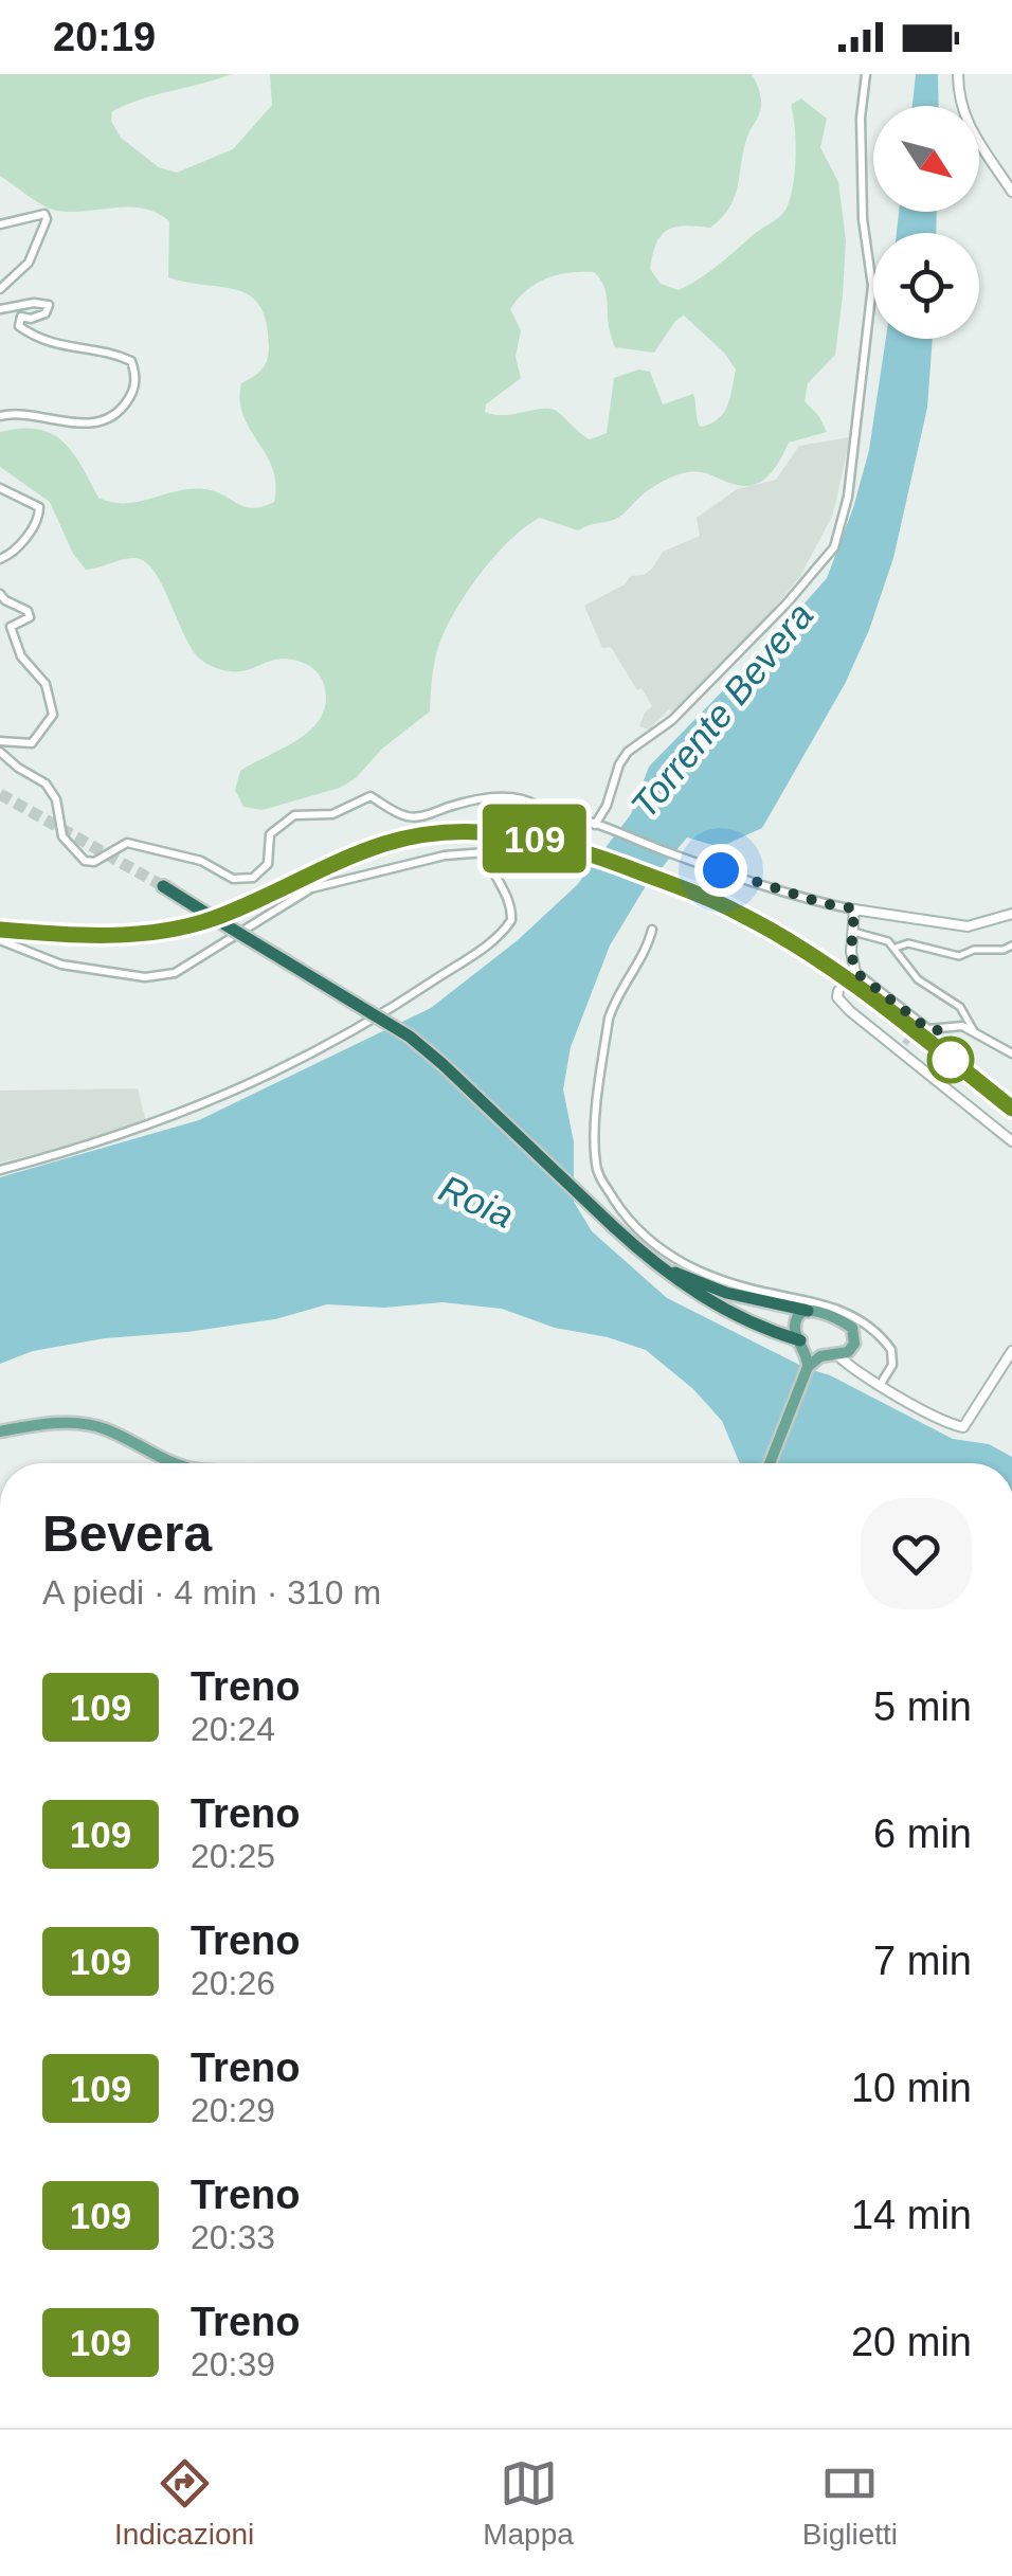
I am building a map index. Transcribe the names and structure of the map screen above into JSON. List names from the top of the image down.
{
  "water": ["Torrente Bevera", "Roia"],
  "north": "bottom right",
  "page": {
    "status": "20:19",
    "on_map": "109",
    "heading": ["Bevera", "A piedi · 4 min · 310 m"],
    "list": [
      {
        "mark": "109",
        "name": "Treno",
        "note": "20:24",
        "value": "5 min"
      },
      {
        "mark": "109",
        "name": "Treno",
        "note": "20:25",
        "value": "6 min"
      },
      {
        "mark": "109",
        "name": "Treno",
        "note": "20:26",
        "value": "7 min"
      },
      {
        "mark": "109",
        "name": "Treno",
        "note": "20:29",
        "value": "10 min"
      },
      {
        "mark": "109",
        "name": "Treno",
        "note": "20:33",
        "value": "14 min"
      },
      {
        "mark": "109",
        "name": "Treno",
        "note": "20:39",
        "value": "20 min"
      }
    ],
    "tabs": ["Indicazioni", "Mappa", "Biglietti"]
  }
}
